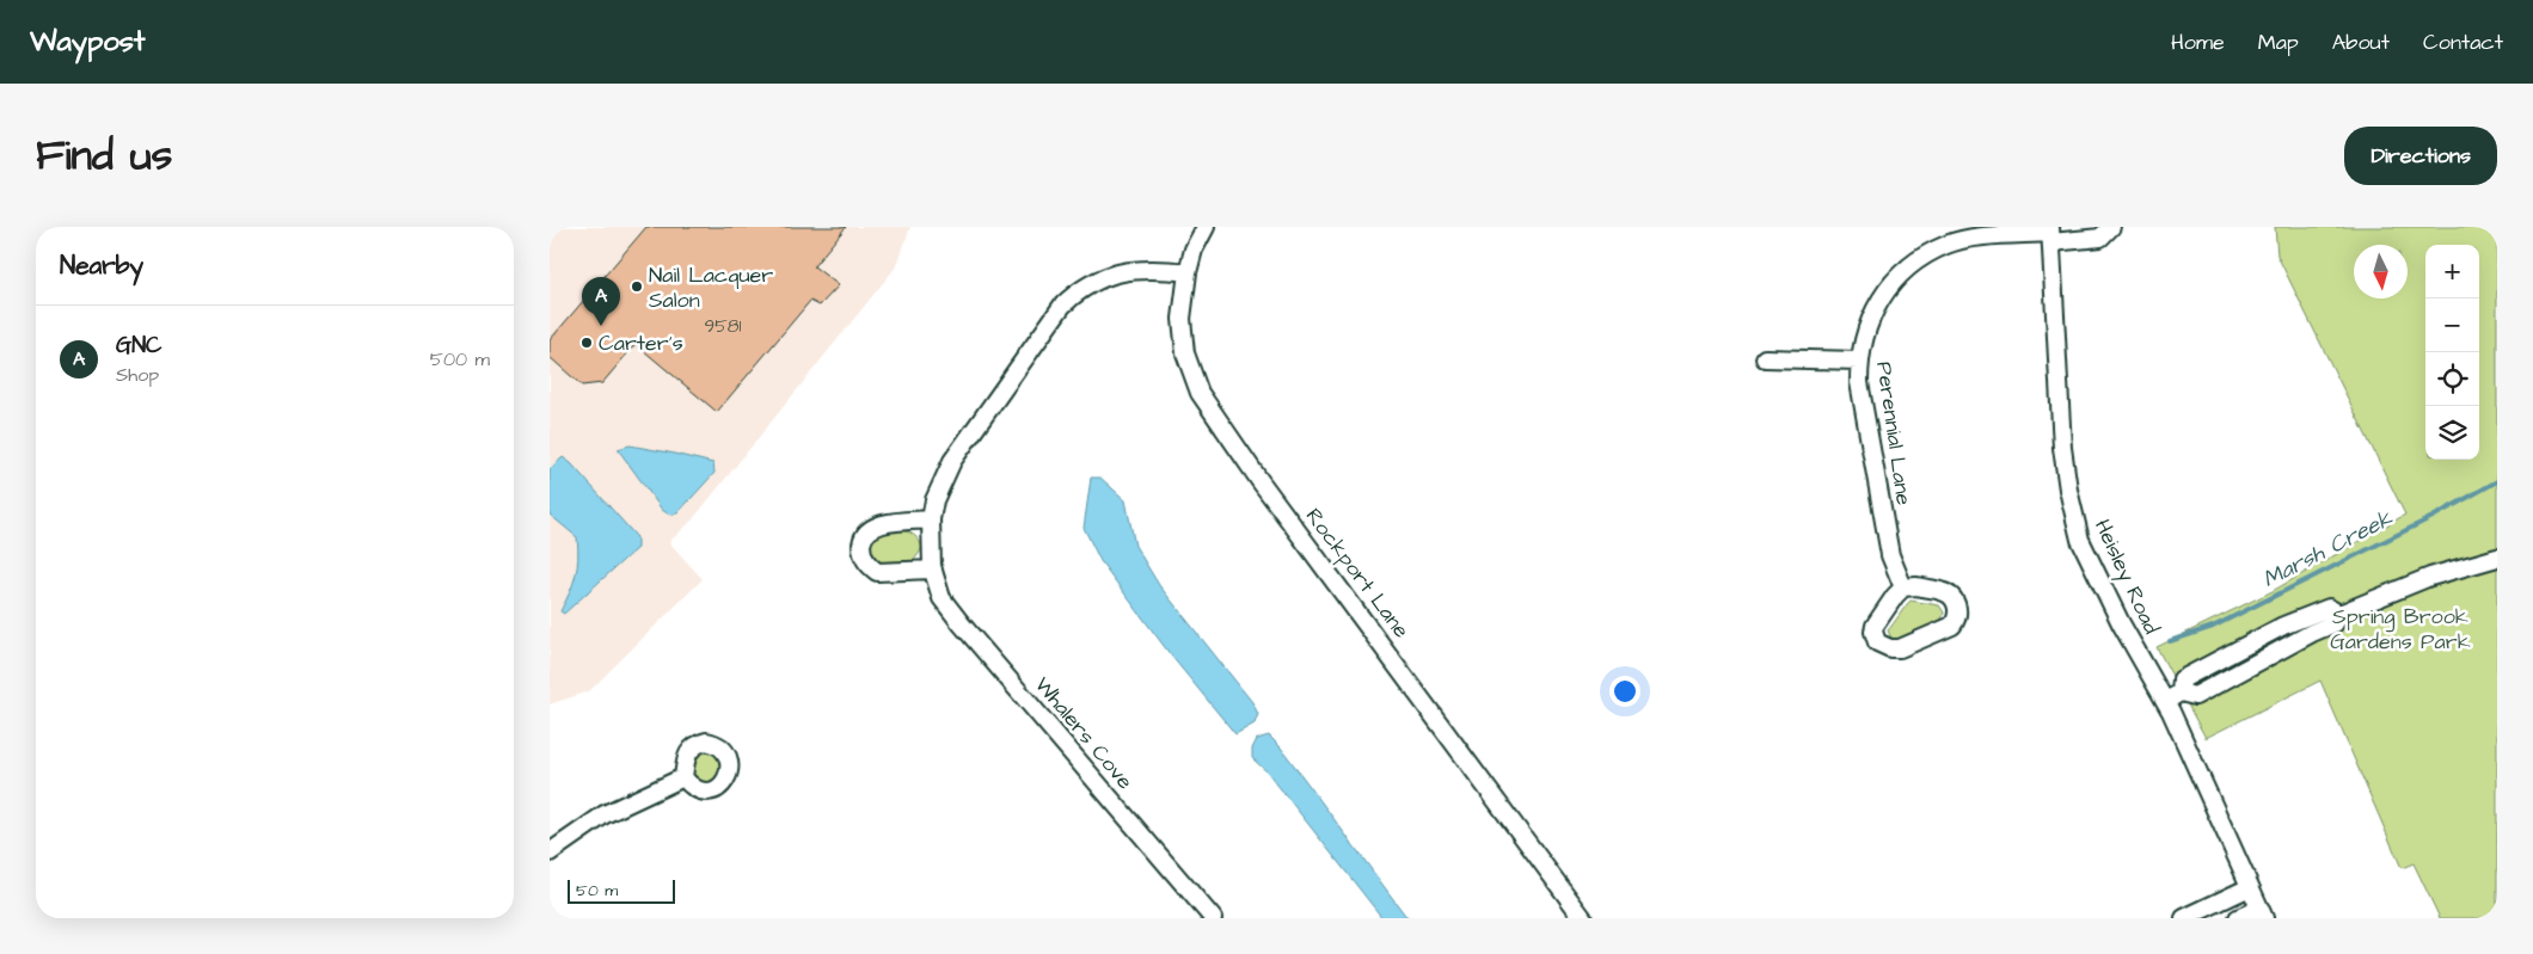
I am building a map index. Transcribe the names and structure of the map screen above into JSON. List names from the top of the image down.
{
  "streets": {
    "street": [
      "Perennial Lane",
      "Rockport Lane",
      "Heisley Road",
      "Whalers Cove"
    ]
  },
  "crossings": [
    ["Perennial Lane", "Heisley Road"],
    ["Rockport Lane", "Whalers Cove"]
  ],
  "water": ["Marsh Creek"],
  "parks": ["Spring Brook Gardens Park"],
  "places": ["Nail Lacquer Salon", "Carter's"],
  "house_numbers": ["9581"],
  "scale_bar": "50 m",
  "north": "bottom",
  "page": {
    "header": "Waypost",
    "nav": [
      "Home",
      "Map",
      "About",
      "Contact"
    ],
    "title": "Find us",
    "buttons": "Directions",
    "heading": "Nearby",
    "map_buttons": ["+", "−"],
    "pins": "A",
    "list": [
      {
        "mark": "A",
        "name": "GNC",
        "note": "Shop",
        "value": "500 m"
      }
    ],
    "scale": "50 m"
  }
}
